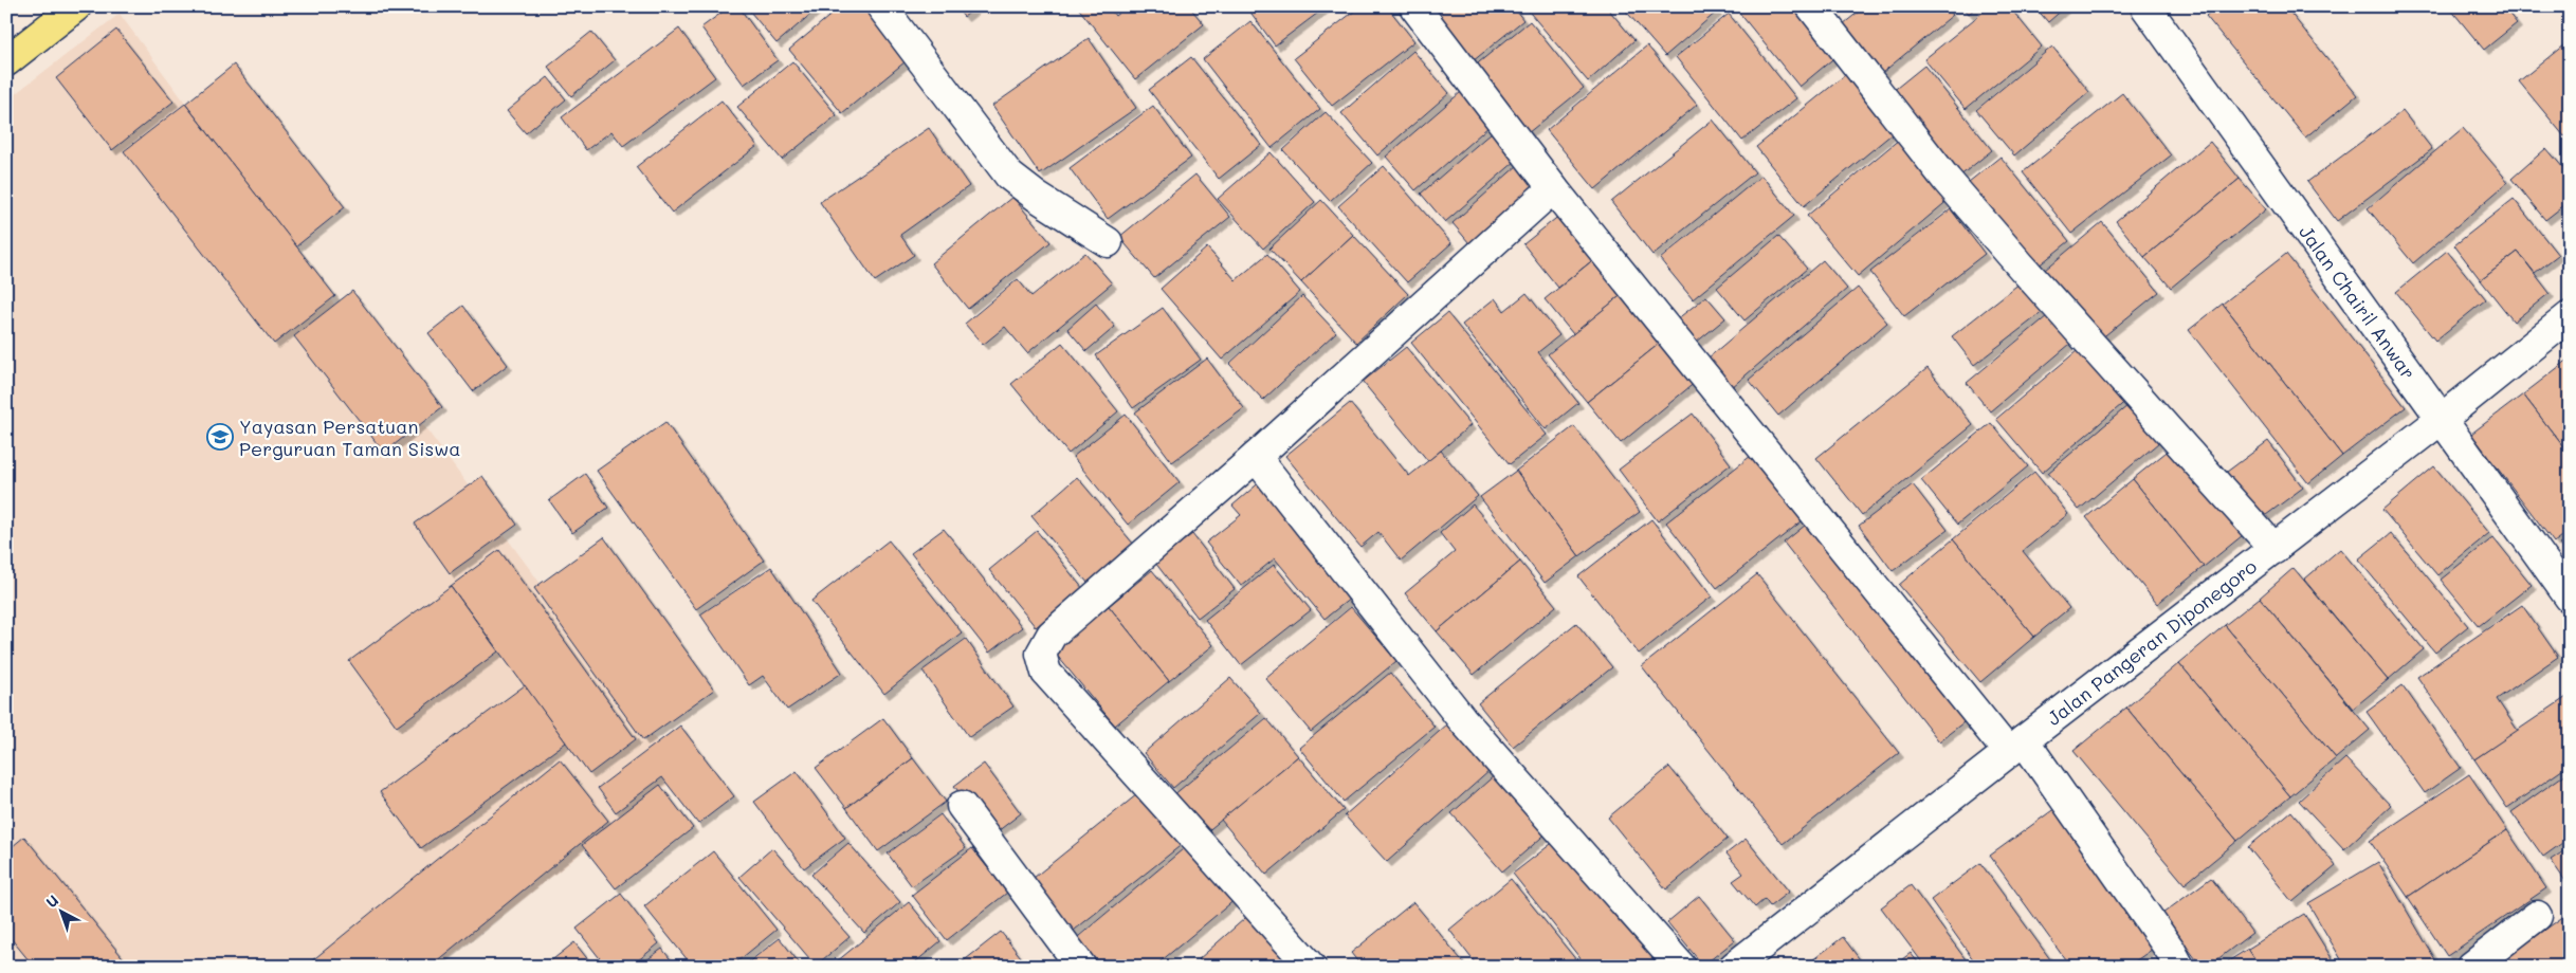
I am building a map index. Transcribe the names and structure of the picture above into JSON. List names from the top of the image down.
{
  "streets": {
    "street": ["Jalan Chairil Anwar", "Jalan Pangeran Diponegoro"]
  },
  "crossings": [
    ["Jalan Chairil Anwar", "Jalan Pangeran Diponegoro"]
  ],
  "places": {
    "school or university": ["Yayasan Persatuan Perguruan Taman Siswa"]
  },
  "north": "top left"
}
